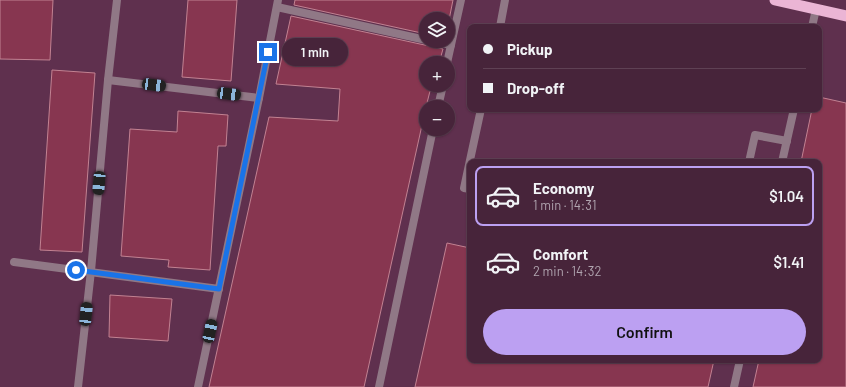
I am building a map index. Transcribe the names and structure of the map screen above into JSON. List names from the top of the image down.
{
  "page": {
    "map_buttons": ["+", "−"],
    "banner": ["Pickup", "Drop-off"],
    "bubble": "1 min",
    "list": [
      {
        "name": "Economy",
        "note": "1 min · 14:31",
        "value": "$1.04"
      },
      {
        "name": "Comfort",
        "note": "2 min · 14:32",
        "value": "$1.41"
      }
    ],
    "buttons": "Confirm"
  }
}
